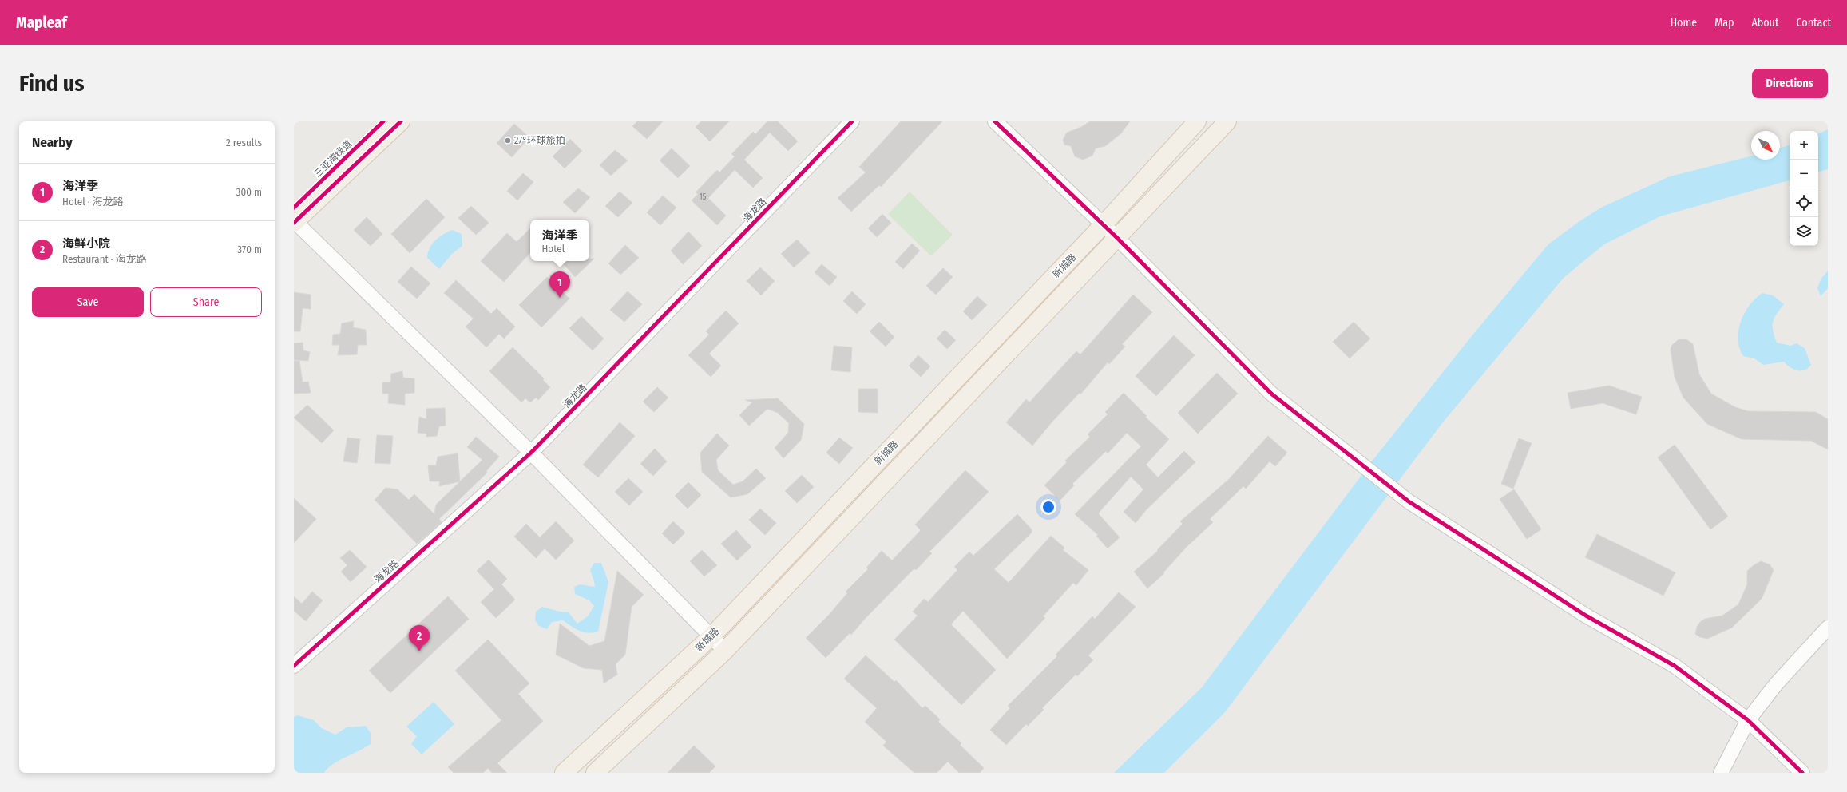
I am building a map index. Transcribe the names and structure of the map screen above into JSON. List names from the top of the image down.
{
  "streets": {
    "main road": ["新城路"],
    "street": ["海龙路"],
    "cycle path": ["三亚湾绿道"]
  },
  "places": ["27°环球旅拍"],
  "house_numbers": ["15"],
  "north": "bottom right",
  "page": {
    "header": "Mapleaf",
    "nav": [
      "Home",
      "Map",
      "About",
      "Contact"
    ],
    "buttons": [
      "Directions",
      ["Save", "Share"]
    ],
    "title": "Find us",
    "heading": ["Nearby", "2 results"],
    "map_buttons": ["+", "−"],
    "list": [
      {
        "mark": "1",
        "name": "海洋季",
        "note": "Hotel · 海龙路",
        "value": "300 m"
      },
      {
        "mark": "2",
        "name": "海鲜小院",
        "note": "Restaurant · 海龙路",
        "value": "370 m"
      }
    ],
    "popup": ["海洋季", "Hotel"],
    "pins": ["1", "2"]
  }
}
